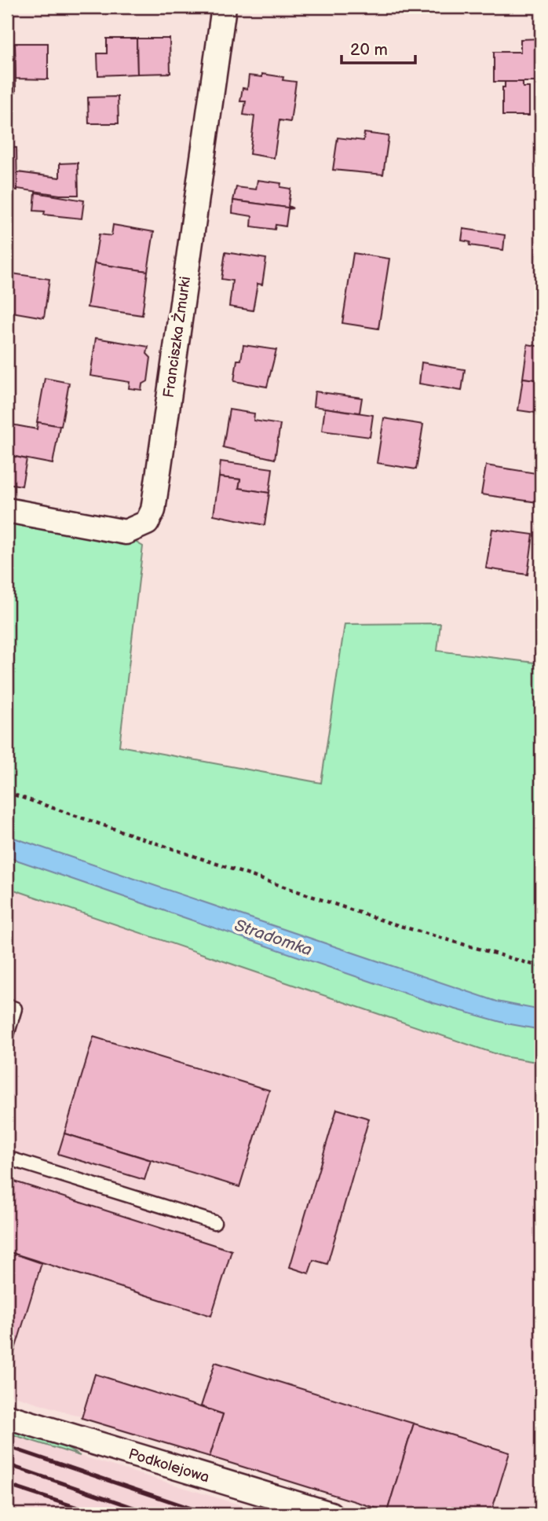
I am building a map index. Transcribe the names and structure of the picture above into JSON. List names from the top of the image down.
{
  "streets": {
    "street": ["Franciszka Żmurki", "Podkolejowa"]
  },
  "water": ["Stradomka"],
  "scale_bar": "20 m"
}
